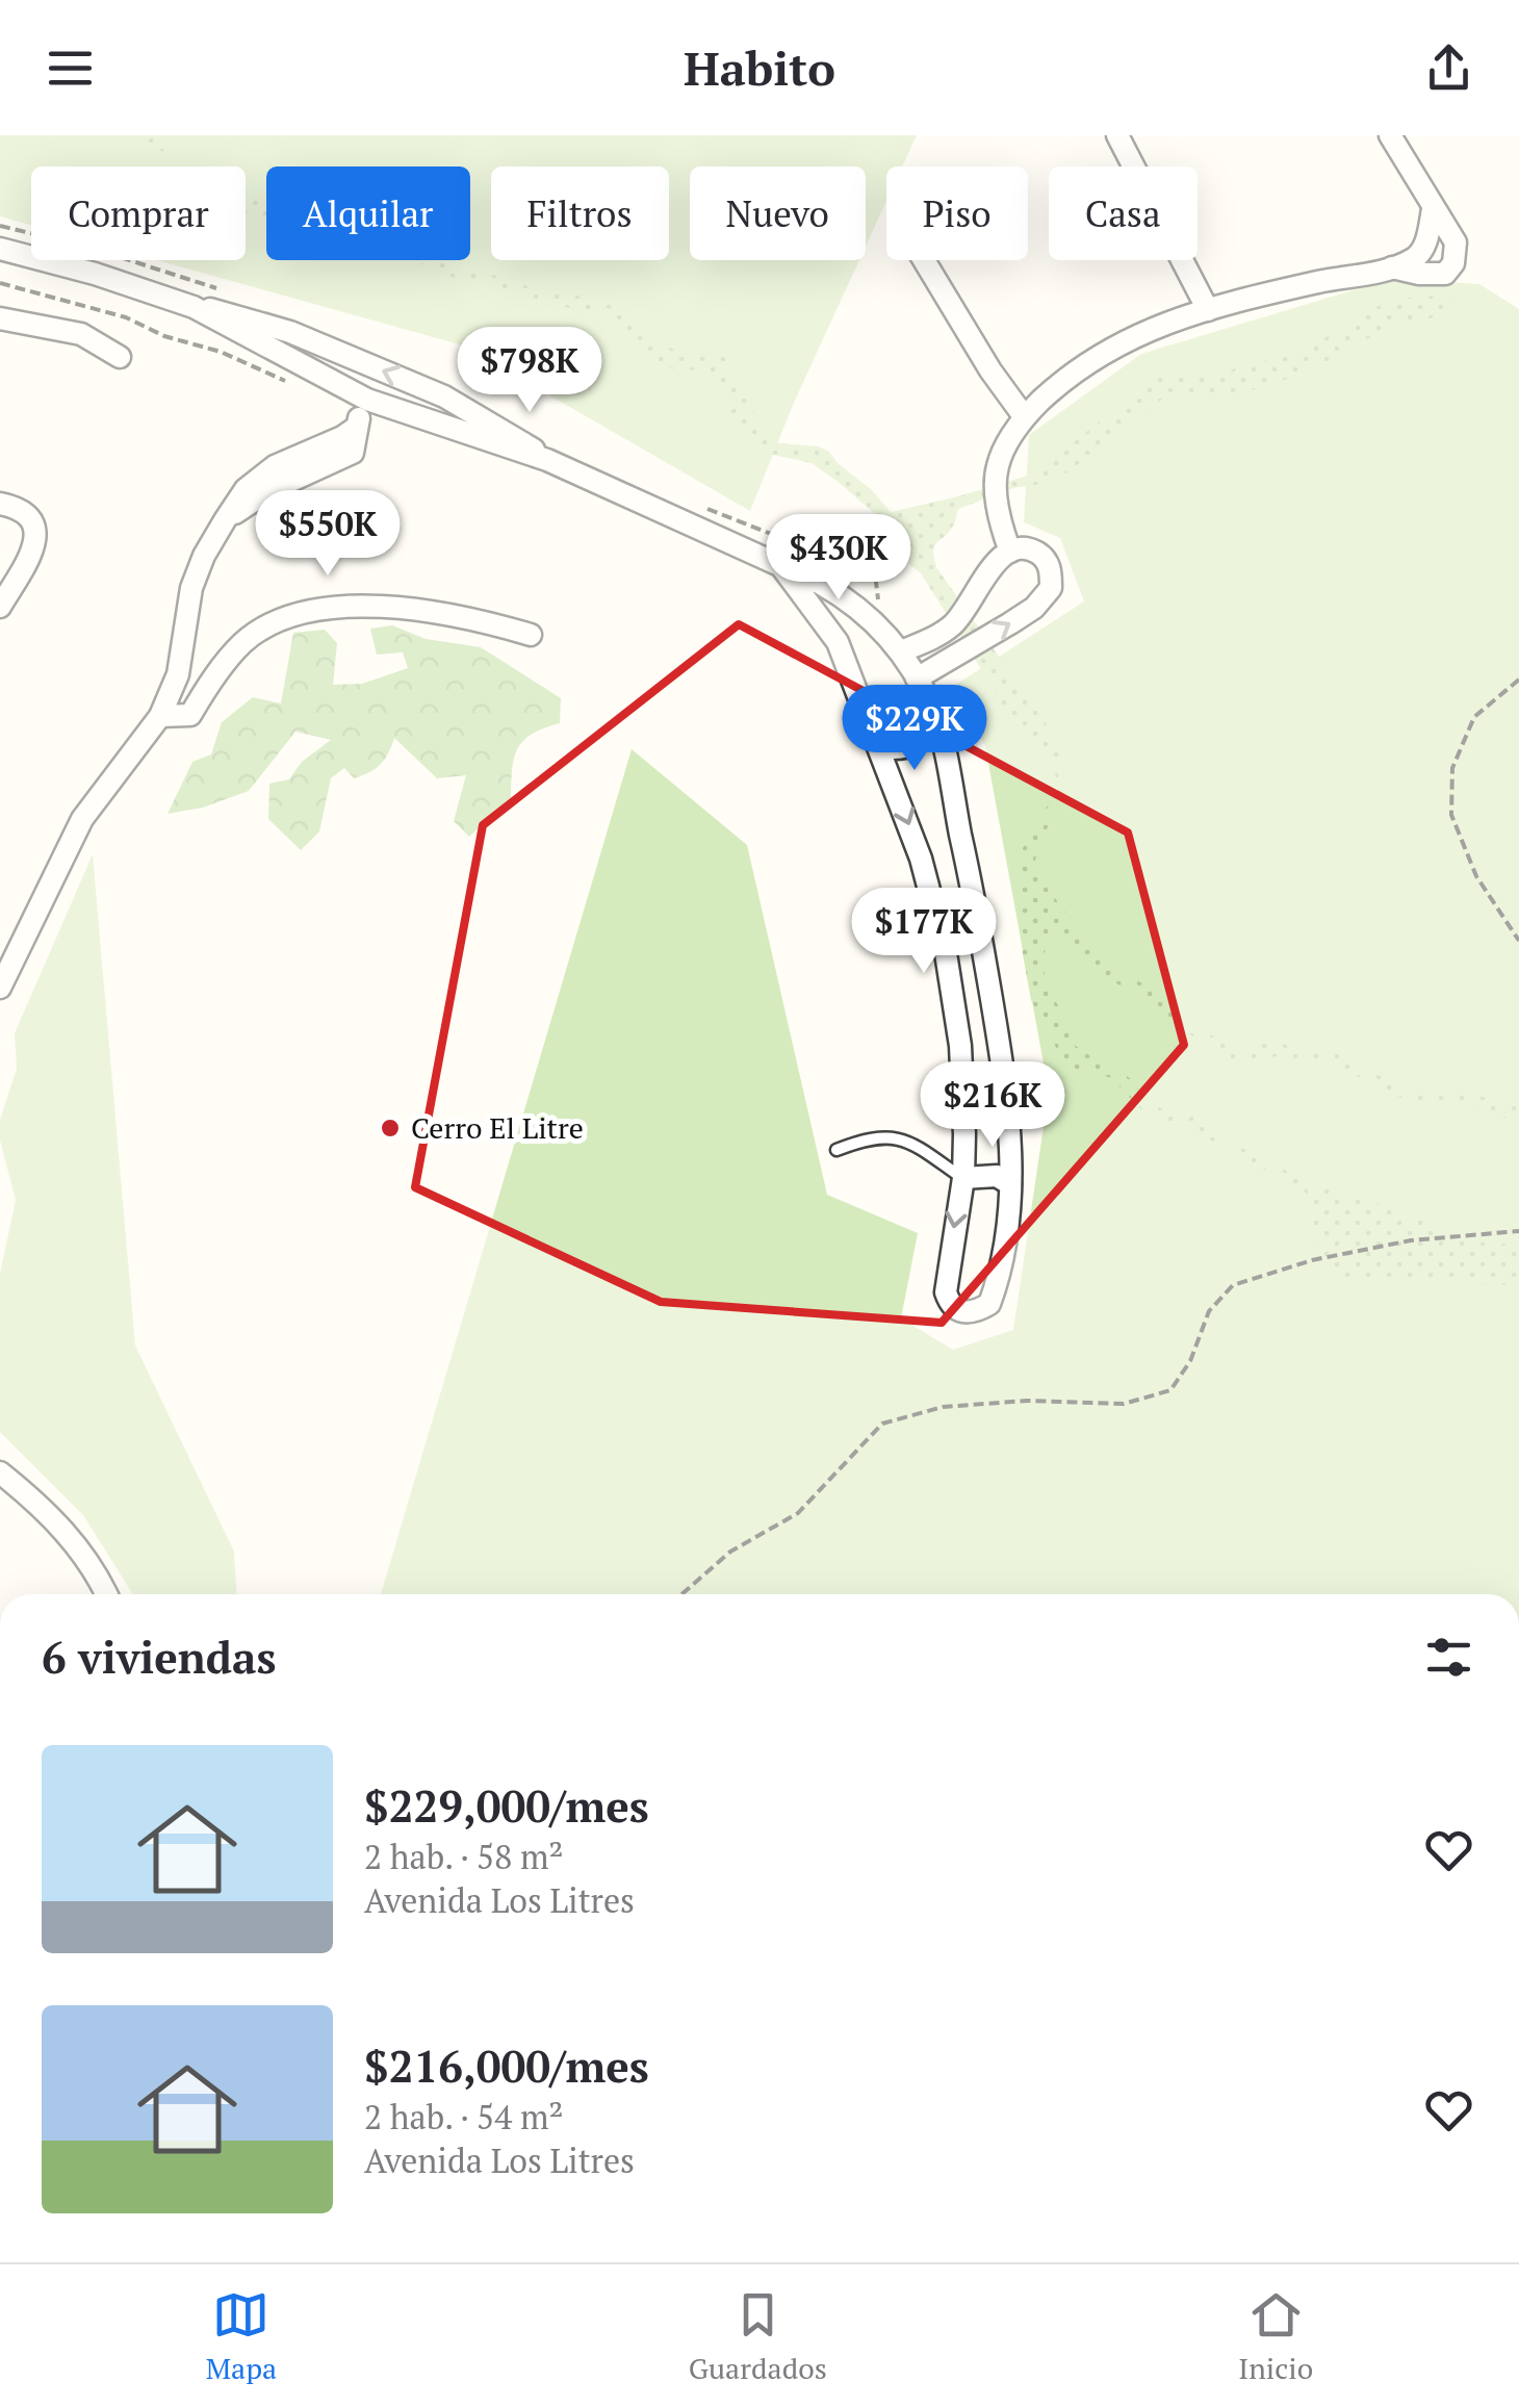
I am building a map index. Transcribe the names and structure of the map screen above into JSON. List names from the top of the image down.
{
  "places": ["Cerro El Litre"],
  "page": {
    "header": "Habito",
    "chip": [
      "Comprar",
      "Alquilar",
      "Filtros",
      "Nuevo",
      "Piso",
      "Casa"
    ],
    "price": [
      "$798K",
      "$550K",
      "$430K",
      "$229K",
      "$177K",
      "$216K"
    ],
    "heading": "6 viviendas",
    "list": [
      {
        "name": "$229,000/mes",
        "note": "2 hab. · 58 m² · Avenida Los Litres"
      },
      {
        "name": "$216,000/mes",
        "note": "2 hab. · 54 m² · Avenida Los Litres"
      }
    ],
    "tabs": ["Mapa", "Guardados", "Inicio"]
  }
}
